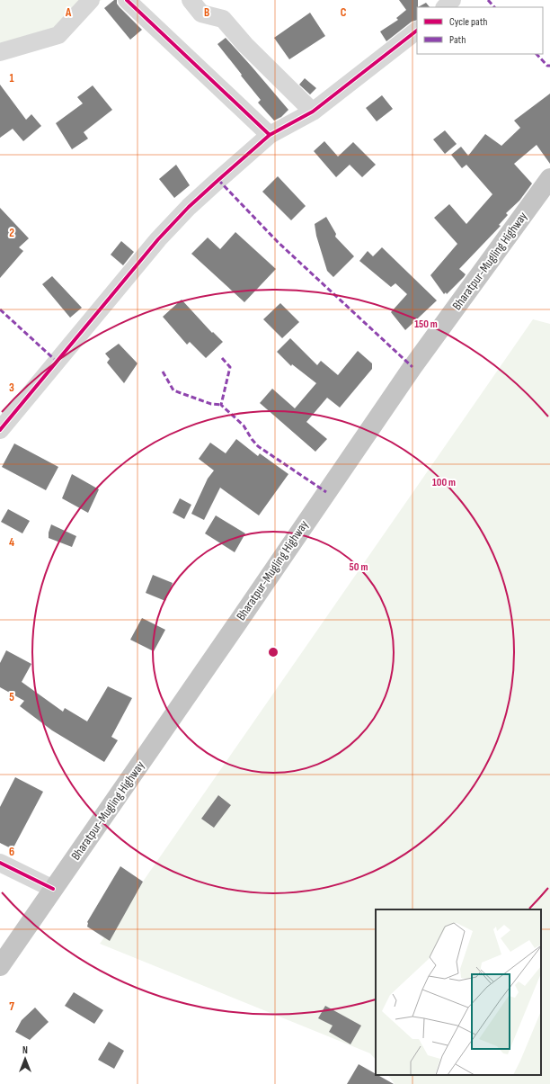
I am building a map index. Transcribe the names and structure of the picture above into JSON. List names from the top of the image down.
{
  "streets": {
    "highway": ["Bharatpur-Mugling Highway"]
  },
  "legend": ["Cycle path", "Path"],
  "north": "top",
  "grid": {
    "columns": ["A", "B", "C"],
    "rows": [
      "1",
      "2",
      "3",
      "4",
      "5",
      "6",
      "7"
    ]
  },
  "rings": ["150 m", "100 m", "50 m"]
}
